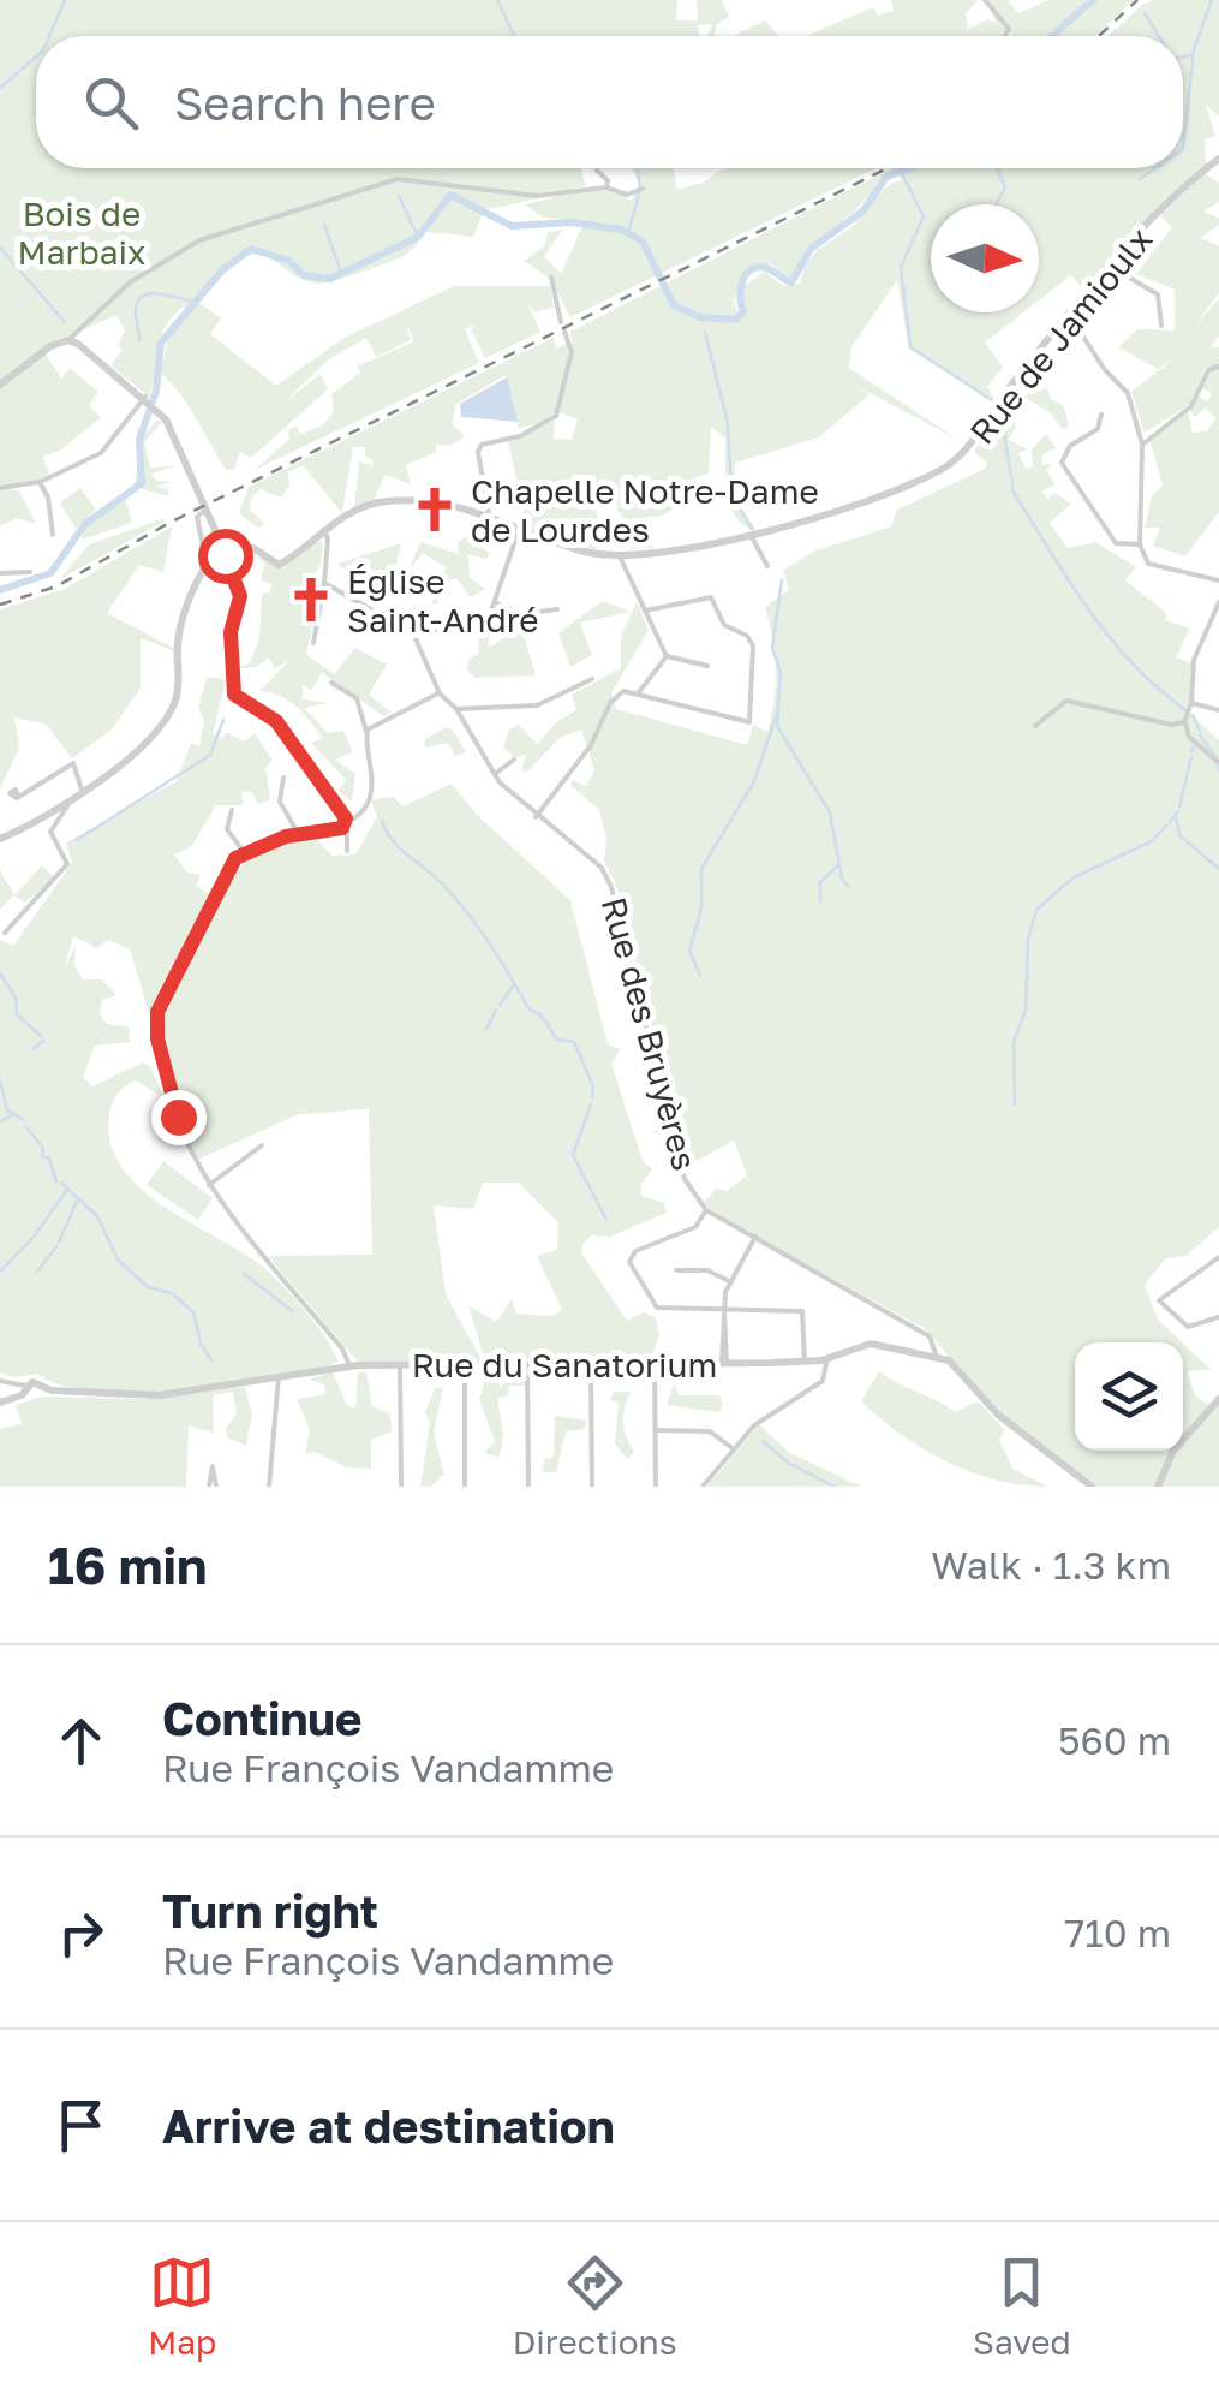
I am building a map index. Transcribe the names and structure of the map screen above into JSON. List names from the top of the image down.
{
  "streets": {
    "street": ["Rue de Jamioulx", "Rue des Bruyères", "Rue du Sanatorium"]
  },
  "parks": ["Bois de Marbaix"],
  "places": {
    "church": ["Chapelle Notre-Dame de Lourdes", "Église Saint-André"]
  },
  "north": "right",
  "page": {
    "search": "Search here",
    "heading": ["16 min", "Walk · 1.3 km"],
    "list": [
      ["Continue", "Rue François Vandamme", "560 m"],
      ["Turn right", "Rue François Vandamme", "710 m"],
      "Arrive at destination"
    ],
    "nav": ["Map", "Directions", "Saved"]
  }
}
